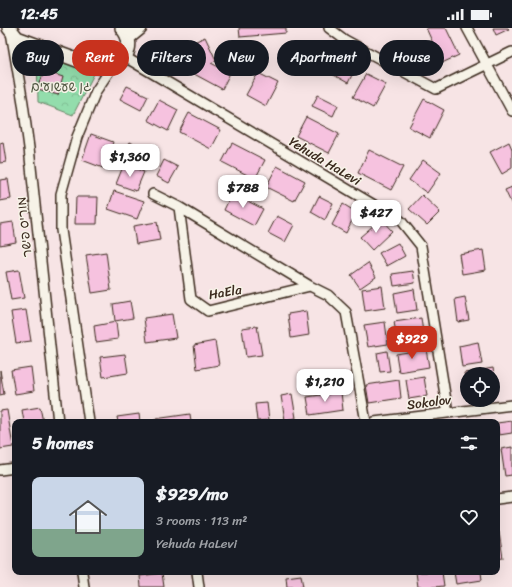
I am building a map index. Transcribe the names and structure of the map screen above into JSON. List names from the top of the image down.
{
  "streets": {
    "street": [
      "Yehuda HaLevi",
      "מוריס פישר",
      "HaEla",
      "Sokolov"
    ]
  },
  "crossings": [
    ["Yehuda HaLevi", "Sokolov"]
  ],
  "parks": ["גן שעשועים"],
  "page": {
    "status": "12:45",
    "chip": [
      "Buy",
      "Rent",
      "Filters",
      "New",
      "Apartment",
      "House"
    ],
    "price": [
      "$1,360",
      "$788",
      "$427",
      "$929",
      "$1,210"
    ],
    "heading": "5 homes",
    "list": [
      {
        "name": "$929/mo",
        "note": "3 rooms · 113 m² · Yehuda HaLevi"
      }
    ]
  }
}
